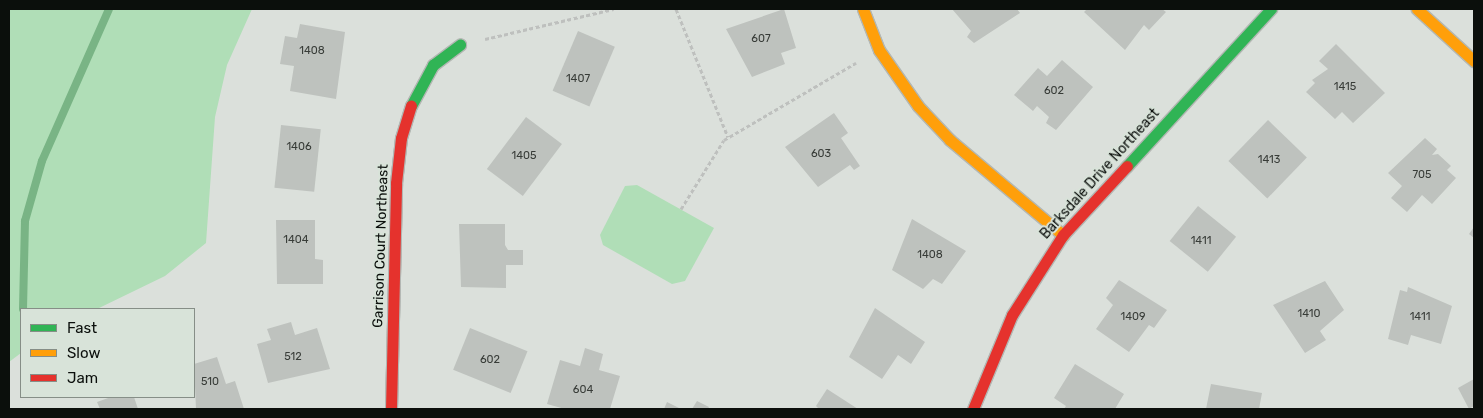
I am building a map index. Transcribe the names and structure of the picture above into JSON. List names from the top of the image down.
{
  "streets": {
    "street": ["Barksdale Drive Northeast", "Garrison Court Northeast"]
  },
  "house_numbers": [
    "607",
    "1408",
    "1407",
    "1415",
    "602",
    "1406",
    "603",
    "1405",
    "1413",
    "705",
    "1404",
    "1411",
    "1408",
    "1410",
    "1409",
    "1411",
    "512",
    "602",
    "510",
    "604"
  ],
  "legend": ["Fast", "Slow", "Jam"]
}
